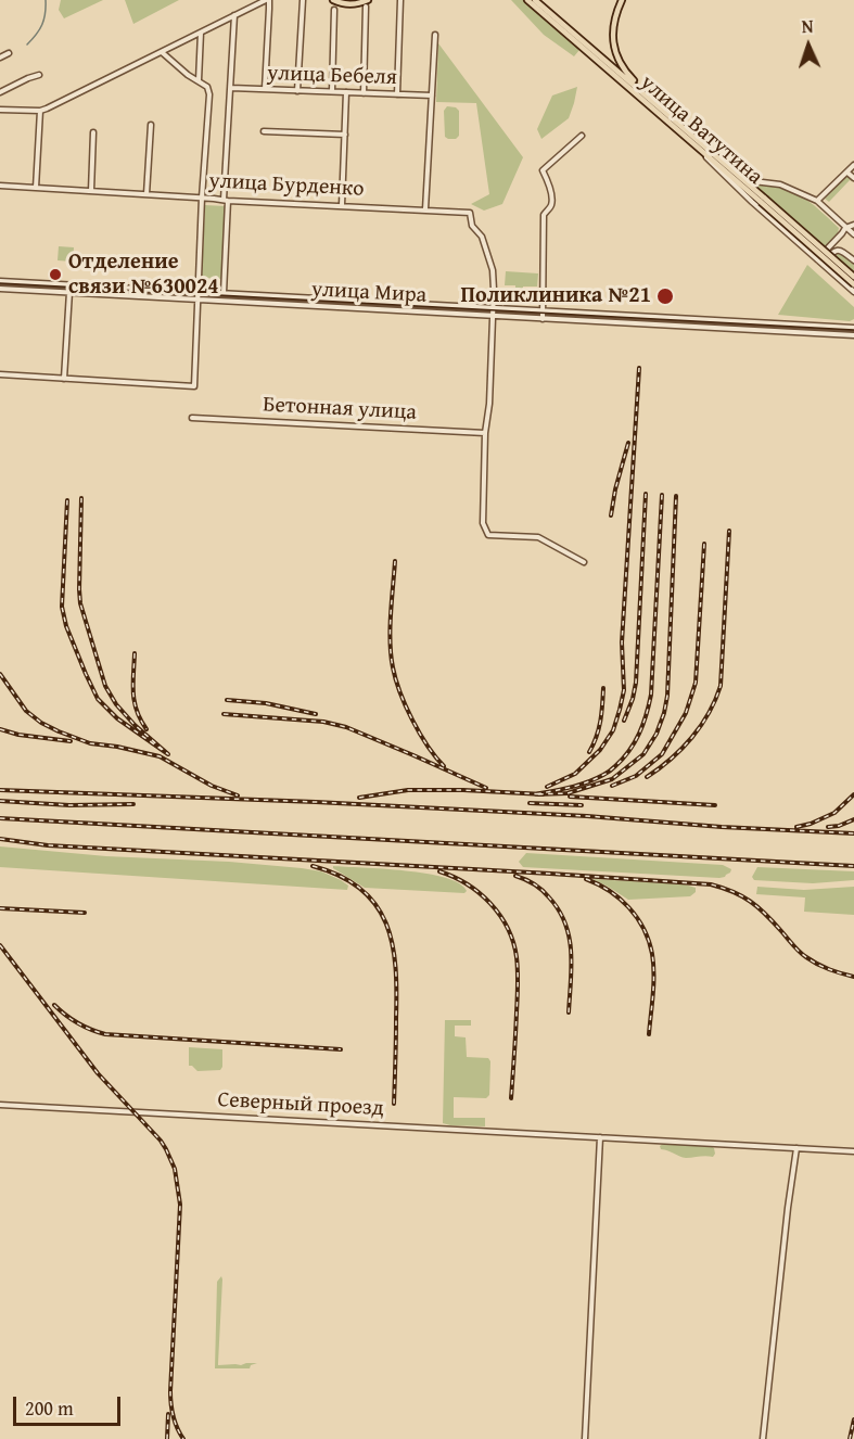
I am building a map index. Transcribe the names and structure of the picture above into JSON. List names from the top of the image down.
{
  "streets": {
    "main road": ["улица Ватутина"],
    "street": [
      "улица Бебеля",
      "улица Бурденко",
      "улица Мира",
      "Бетонная улица",
      "Северный проезд"
    ]
  },
  "crossings": [
    ["улица Бурденко", "улица Мира"]
  ],
  "places": ["Отделение связи №630024", "Поликлиника №21"],
  "scale_bar": "200 m",
  "north": "top"
}
